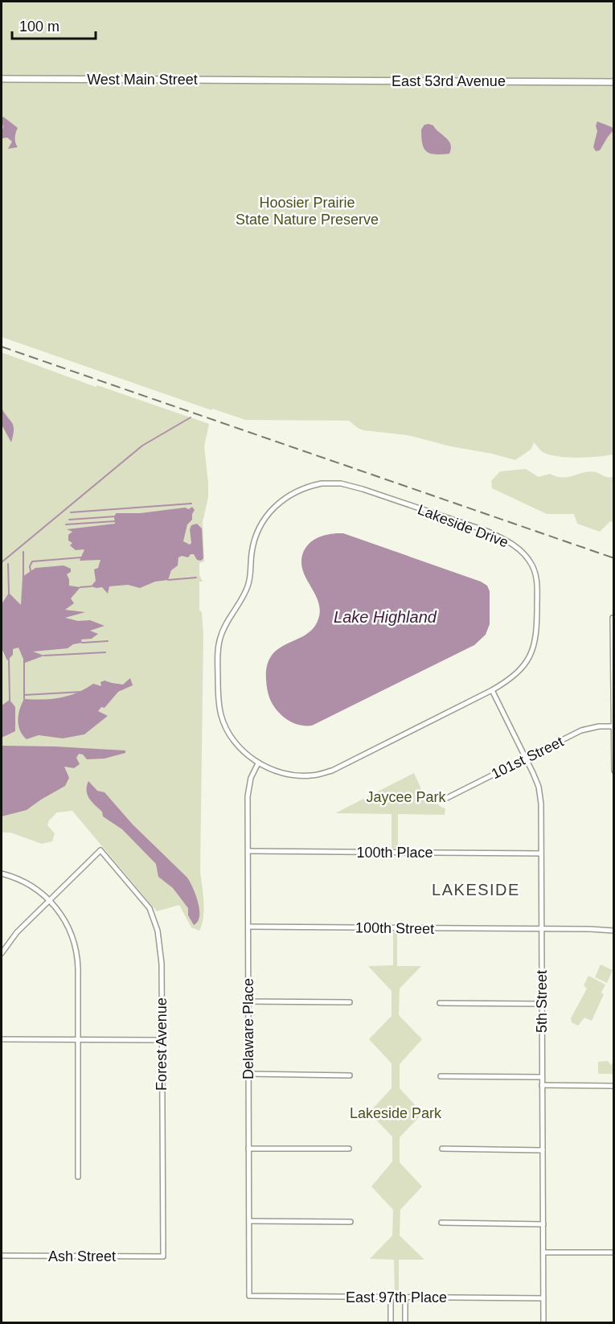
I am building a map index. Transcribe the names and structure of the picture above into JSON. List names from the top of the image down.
{
  "streets": {
    "street": [
      "West Main Street",
      "East 53rd Avenue",
      "Lakeside Drive",
      "101st Street",
      "100th Place",
      "100th Street",
      "5th Street",
      "Delaware Place",
      "Forest Avenue",
      "Ash Street",
      "East 97th Place"
    ]
  },
  "crossings": [
    ["West Main Street", "East 53rd Avenue"],
    ["Lakeside Drive", "5th Street"],
    ["Lakeside Drive", "Delaware Place"],
    ["101st Street", "5th Street"],
    ["100th Place", "5th Street"],
    ["100th Place", "Delaware Place"],
    ["100th Street", "5th Street"],
    ["100th Street", "Delaware Place"],
    ["5th Street", "East 97th Place"],
    ["Delaware Place", "East 97th Place"],
    ["Forest Avenue", "Ash Street"]
  ],
  "districts": ["LAKESIDE"],
  "water": ["Lake Highland"],
  "parks": ["Hoosier Prairie State Nature Preserve", "Jaycee Park", "Lakeside Park"],
  "scale_bar": "100 m"
}
